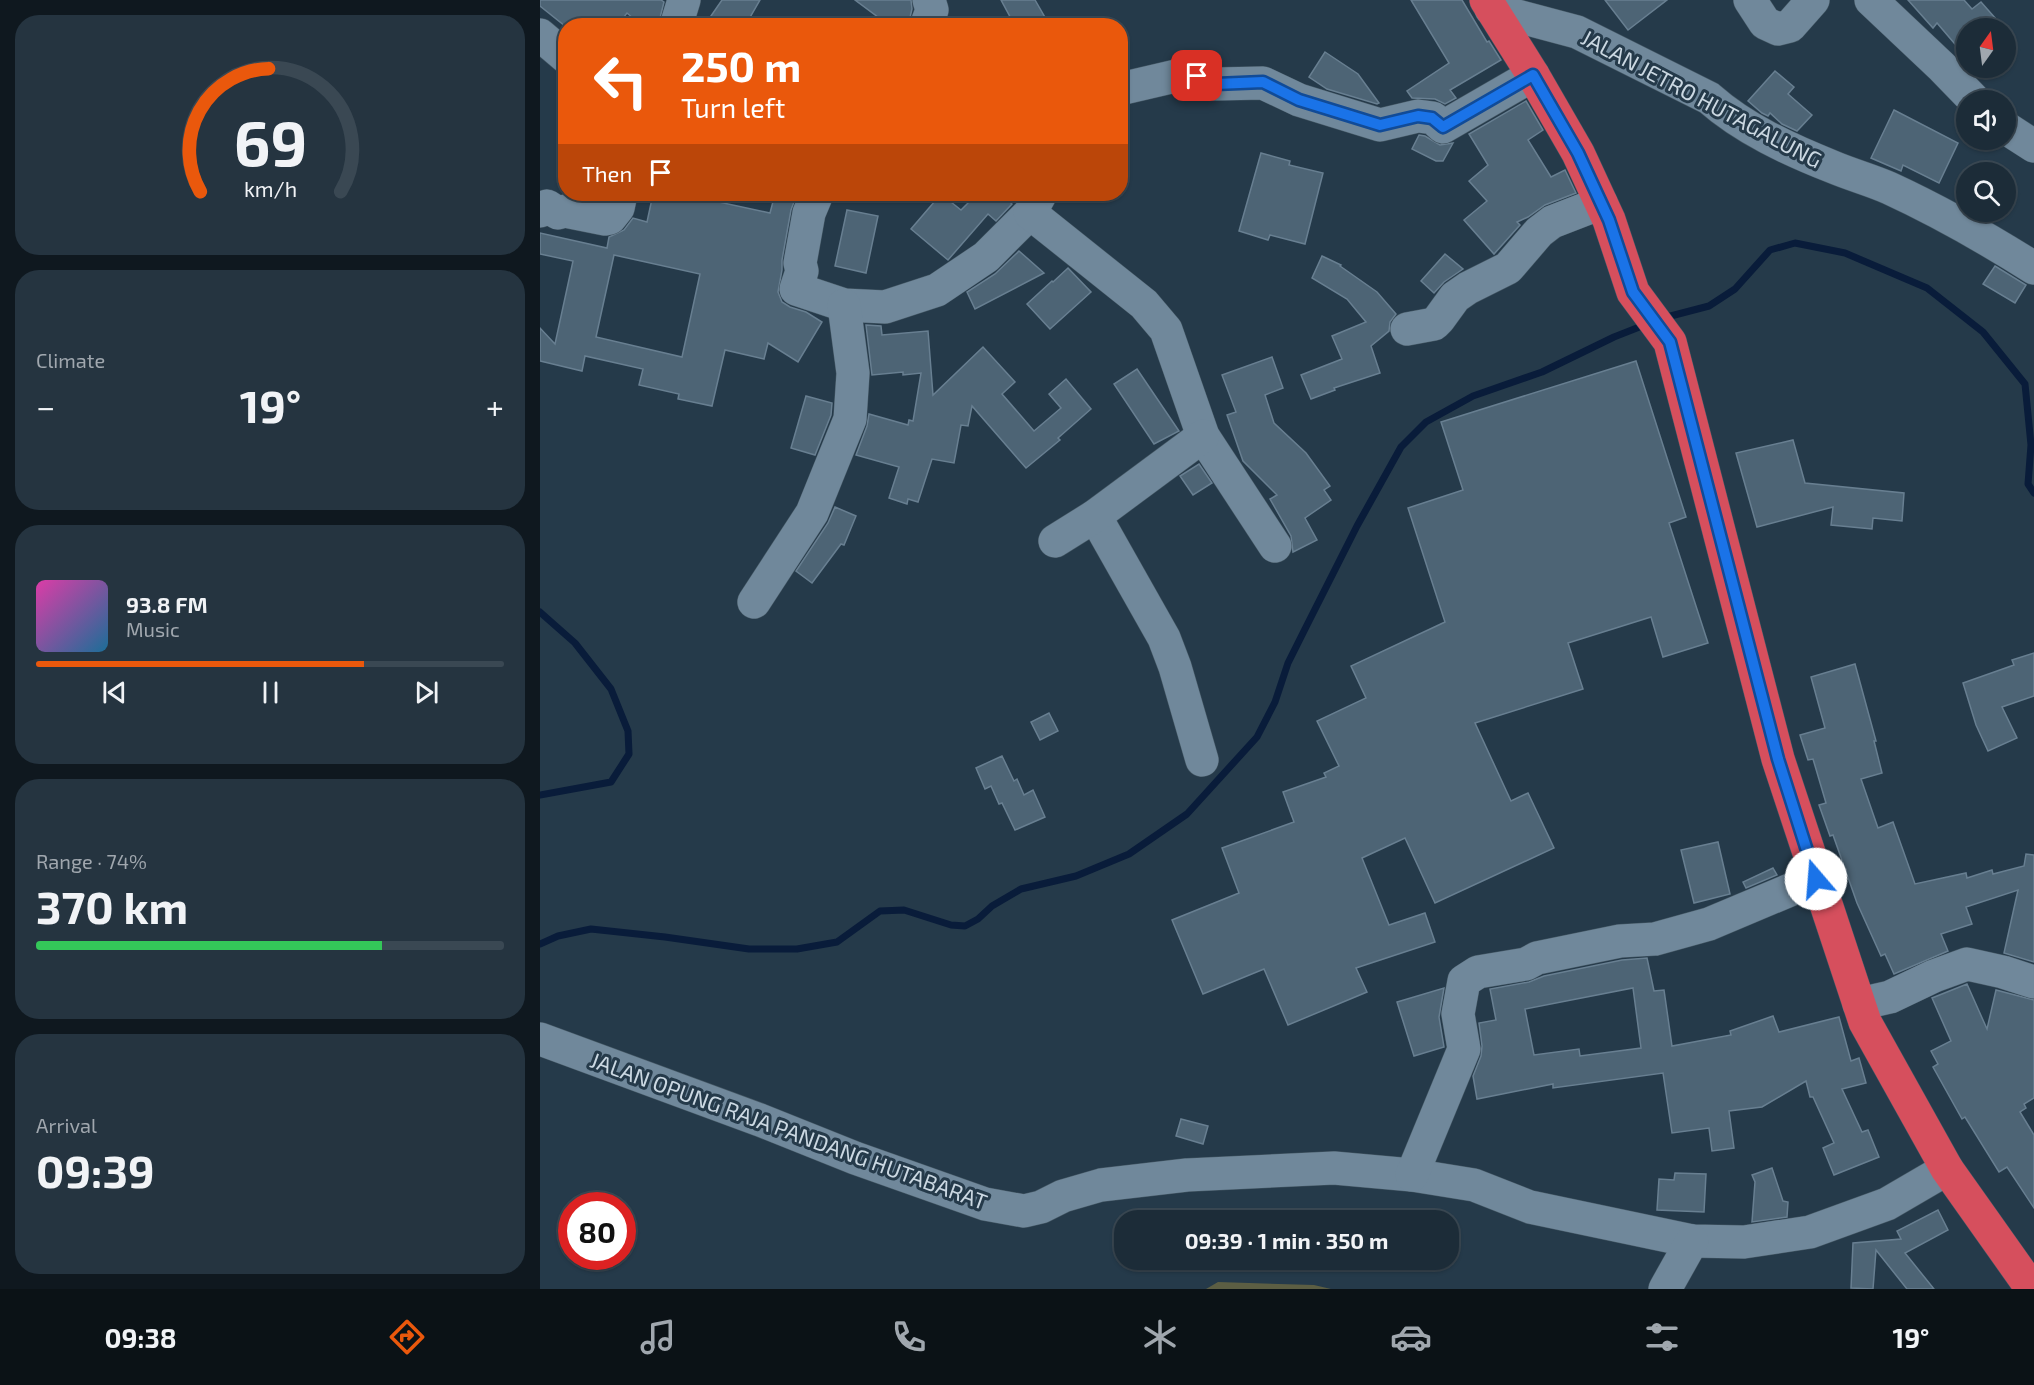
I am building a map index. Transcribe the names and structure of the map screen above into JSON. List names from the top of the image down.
{
  "streets": {
    "street": ["JALAN JETRO HUTAGALUNG", "JALAN OPUNG RAJA PANDANG HUTABARAT"]
  },
  "north": "top",
  "page": {
    "turn": ["250 m", "Turn left"],
    "then": "Then",
    "tile": [
      "Climate",
      ["Range · 74%", "370 km"],
      ["Arrival", "09:39"]
    ],
    "heat": ["−", "19°", "+"],
    "song": ["93.8 FM", "Music"],
    "limit": "80",
    "trip": "09:39 · 1 min · 350 m",
    "tabs": ["09:38", "19°"],
    "gauge": ["69", "km/h"]
  }
}
